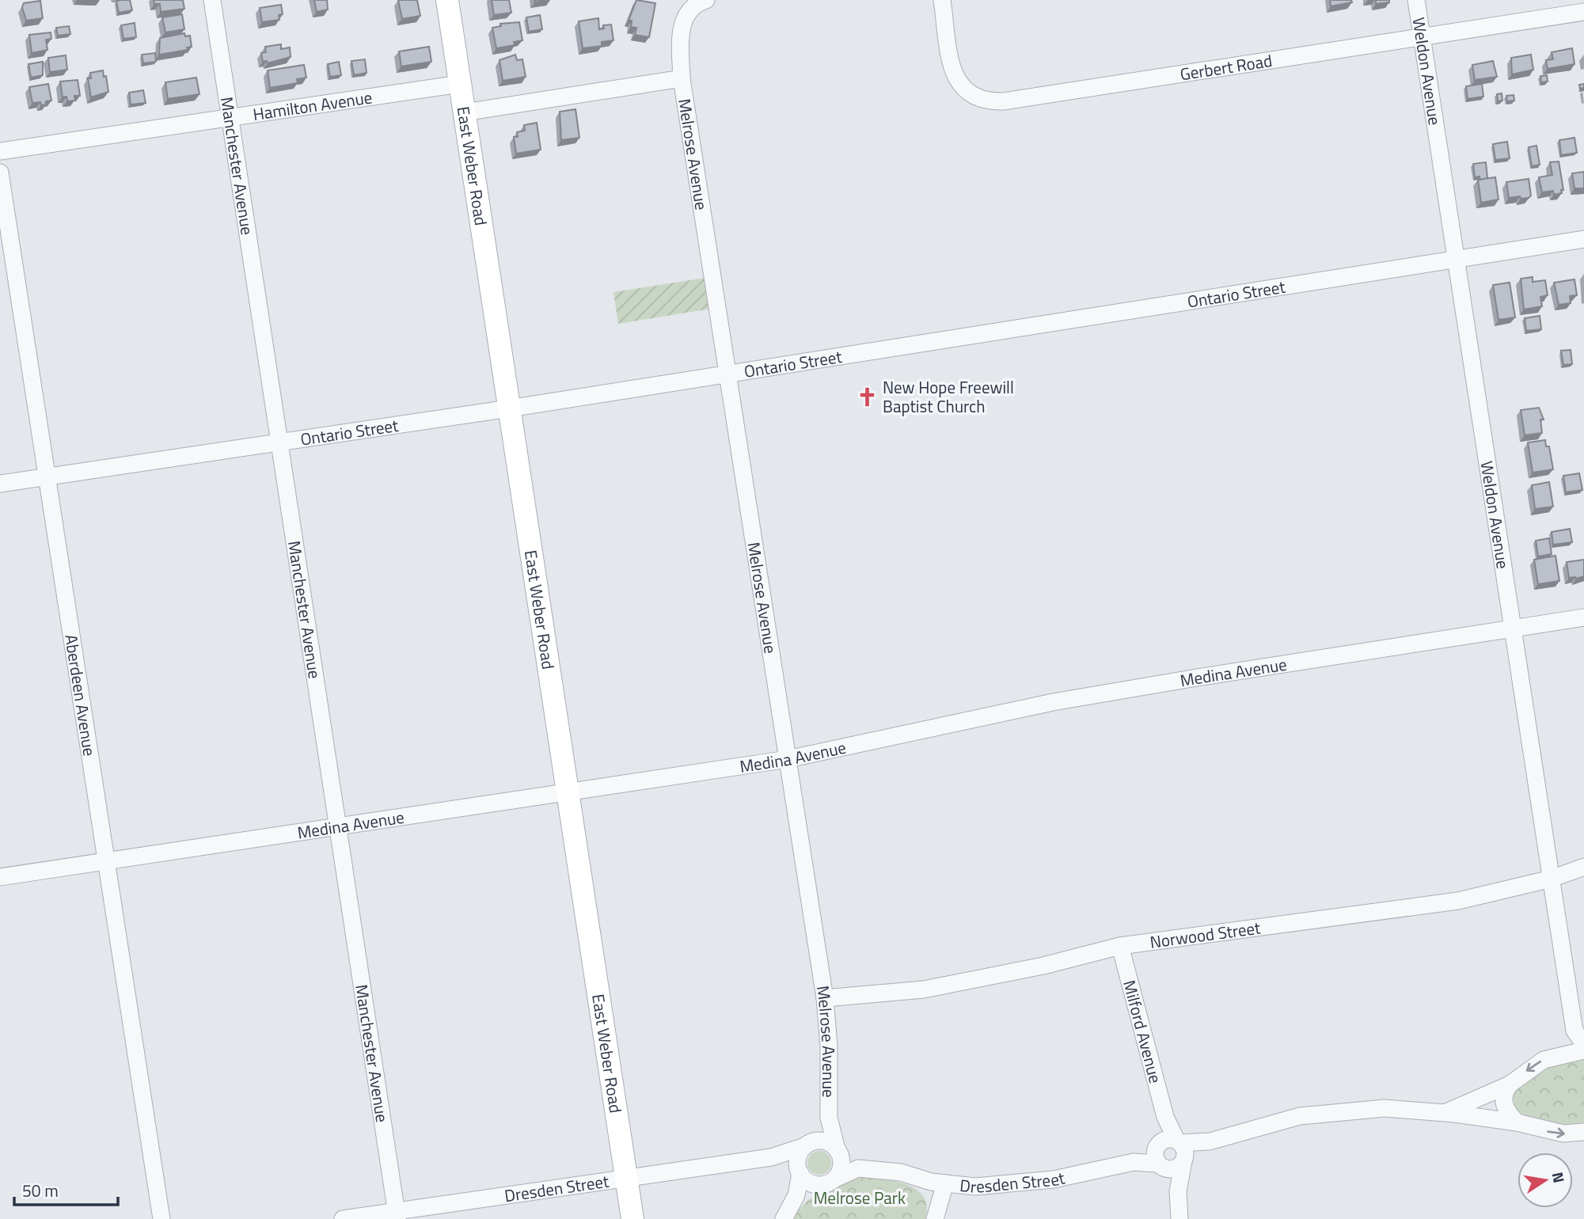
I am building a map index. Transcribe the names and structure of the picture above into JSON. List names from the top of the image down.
{
  "streets": {
    "street": [
      "Gerbert Road",
      "Weldon Avenue",
      "Hamilton Avenue",
      "Melrose Avenue",
      "East Weber Road",
      "Manchester Avenue",
      "Ontario Street",
      "Medina Avenue",
      "Aberdeen Avenue",
      "Norwood Street",
      "Milford Avenue",
      "Dresden Street"
    ]
  },
  "crossings": [
    ["Gerbert Road", "Weldon Avenue"],
    ["Weldon Avenue", "Ontario Street"],
    ["Weldon Avenue", "Medina Avenue"],
    ["Weldon Avenue", "Norwood Street"],
    ["Weldon Avenue", "Dresden Street"],
    ["Hamilton Avenue", "East Weber Road"],
    ["Hamilton Avenue", "Manchester Avenue"],
    ["Melrose Avenue", "Ontario Street"],
    ["Melrose Avenue", "Medina Avenue"],
    ["Melrose Avenue", "Norwood Street"],
    ["Melrose Avenue", "Dresden Street"],
    ["East Weber Road", "Ontario Street"],
    ["East Weber Road", "Medina Avenue"],
    ["East Weber Road", "Dresden Street"],
    ["Manchester Avenue", "Ontario Street"],
    ["Manchester Avenue", "Medina Avenue"],
    ["Manchester Avenue", "Dresden Street"],
    ["Ontario Street", "Aberdeen Avenue"],
    ["Medina Avenue", "Aberdeen Avenue"],
    ["Norwood Street", "Milford Avenue"],
    ["Milford Avenue", "Dresden Street"]
  ],
  "parks": ["Melrose Park"],
  "places": {
    "church": ["New Hope Freewill Baptist Church"]
  },
  "scale_bar": "50 m",
  "north": "right"
}
